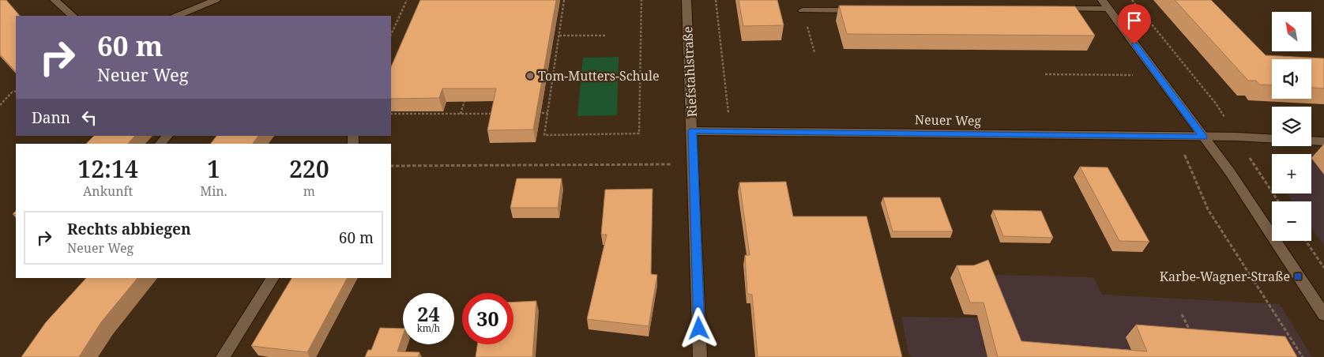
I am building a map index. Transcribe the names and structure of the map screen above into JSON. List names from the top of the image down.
{
  "streets": {
    "street": ["Riefstahlstraße", "Neuer Weg"]
  },
  "crossings": [
    ["Riefstahlstraße", "Neuer Weg"]
  ],
  "places": {
    "other": ["Tom-Mutters-Schule"],
    "transit": ["Karbe-Wagner-Straße"]
  },
  "north": "top left",
  "page": {
    "map_buttons": ["+", "−"],
    "turn": ["60 m", "Neuer Weg"],
    "then": "Dann",
    "eta": [
      "12:14",
      "Ankunft",
      "1",
      "Min.",
      "220",
      "m"
    ],
    "list": [
      {
        "name": "Rechts abbiegen",
        "note": "Neuer Weg",
        "value": "60 m"
      }
    ],
    "speed": "24 km/h",
    "limit": "30"
  }
}
